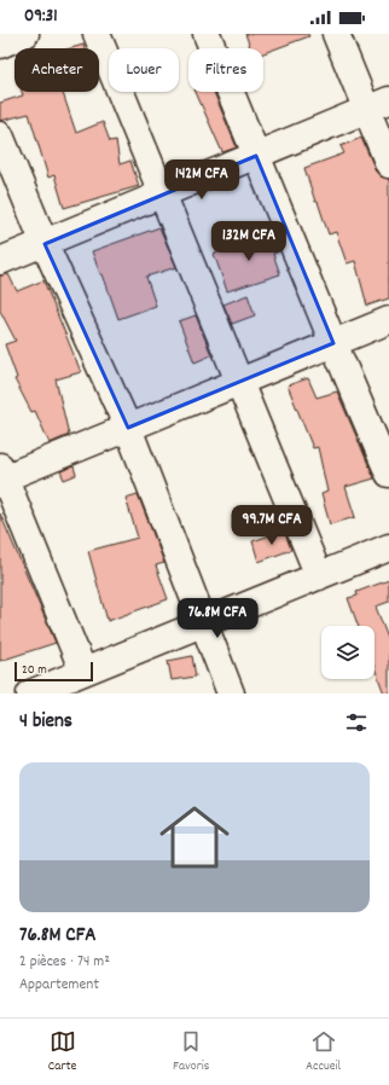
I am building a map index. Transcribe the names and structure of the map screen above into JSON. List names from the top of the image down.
{
  "scale_bar": "20 m",
  "page": {
    "status": "09:31",
    "chip": ["Acheter", "Louer", "Filtres"],
    "price": [
      "142M CFA",
      "132M CFA",
      "99.7M CFA",
      "76.8M CFA"
    ],
    "scale": "20 m",
    "heading": "4 biens",
    "list": [
      {
        "name": "76.8M CFA",
        "note": "2 pièces · 74 m² · Appartement"
      }
    ],
    "tabs": ["Carte", "Favoris", "Accueil"]
  }
}
